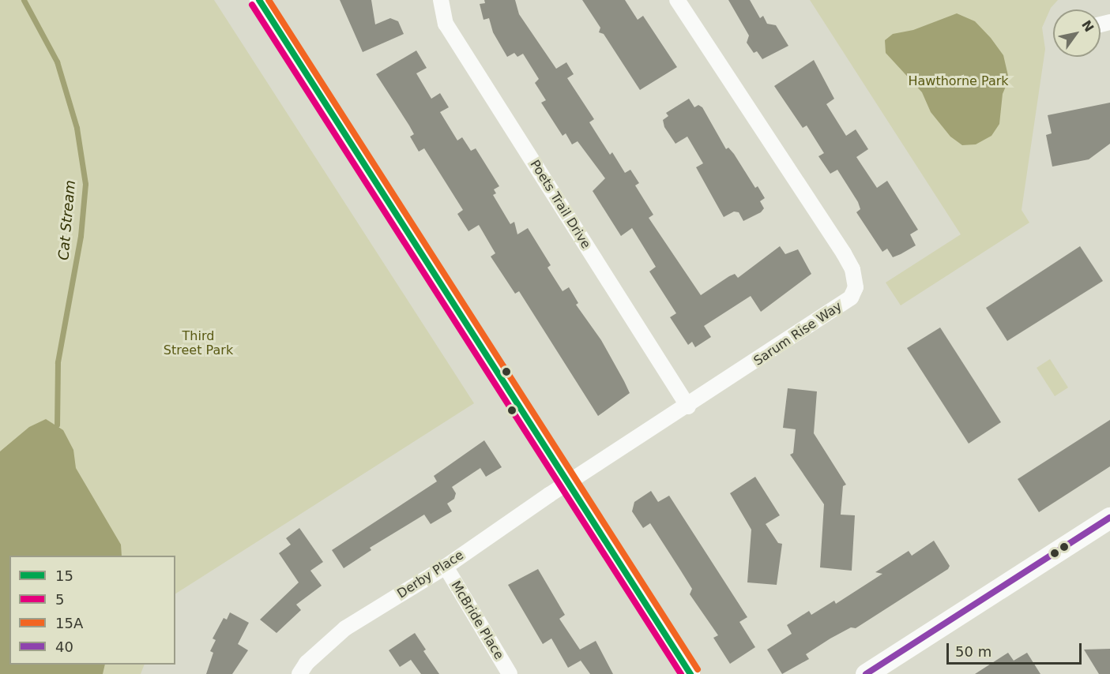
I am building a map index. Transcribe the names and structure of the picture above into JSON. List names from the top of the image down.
{
  "streets": {
    "street": [
      "Poets Trail Drive",
      "Sarum Rise Way",
      "Derby Place",
      "McBride Place"
    ]
  },
  "crossings": [
    ["Poets Trail Drive", "Sarum Rise Way"],
    ["Sarum Rise Way", "Derby Place"],
    ["Derby Place", "McBride Place"]
  ],
  "water": ["Cat Stream"],
  "parks": ["Hawthorne Park", "Third Street Park"],
  "lines": [
    "transit line 15",
    "transit line 15A",
    "transit line 5",
    "transit line 40"
  ],
  "legend": [
    "15",
    "5",
    "15A",
    "40"
  ],
  "scale_bar": "50 m",
  "north": "top right"
}
